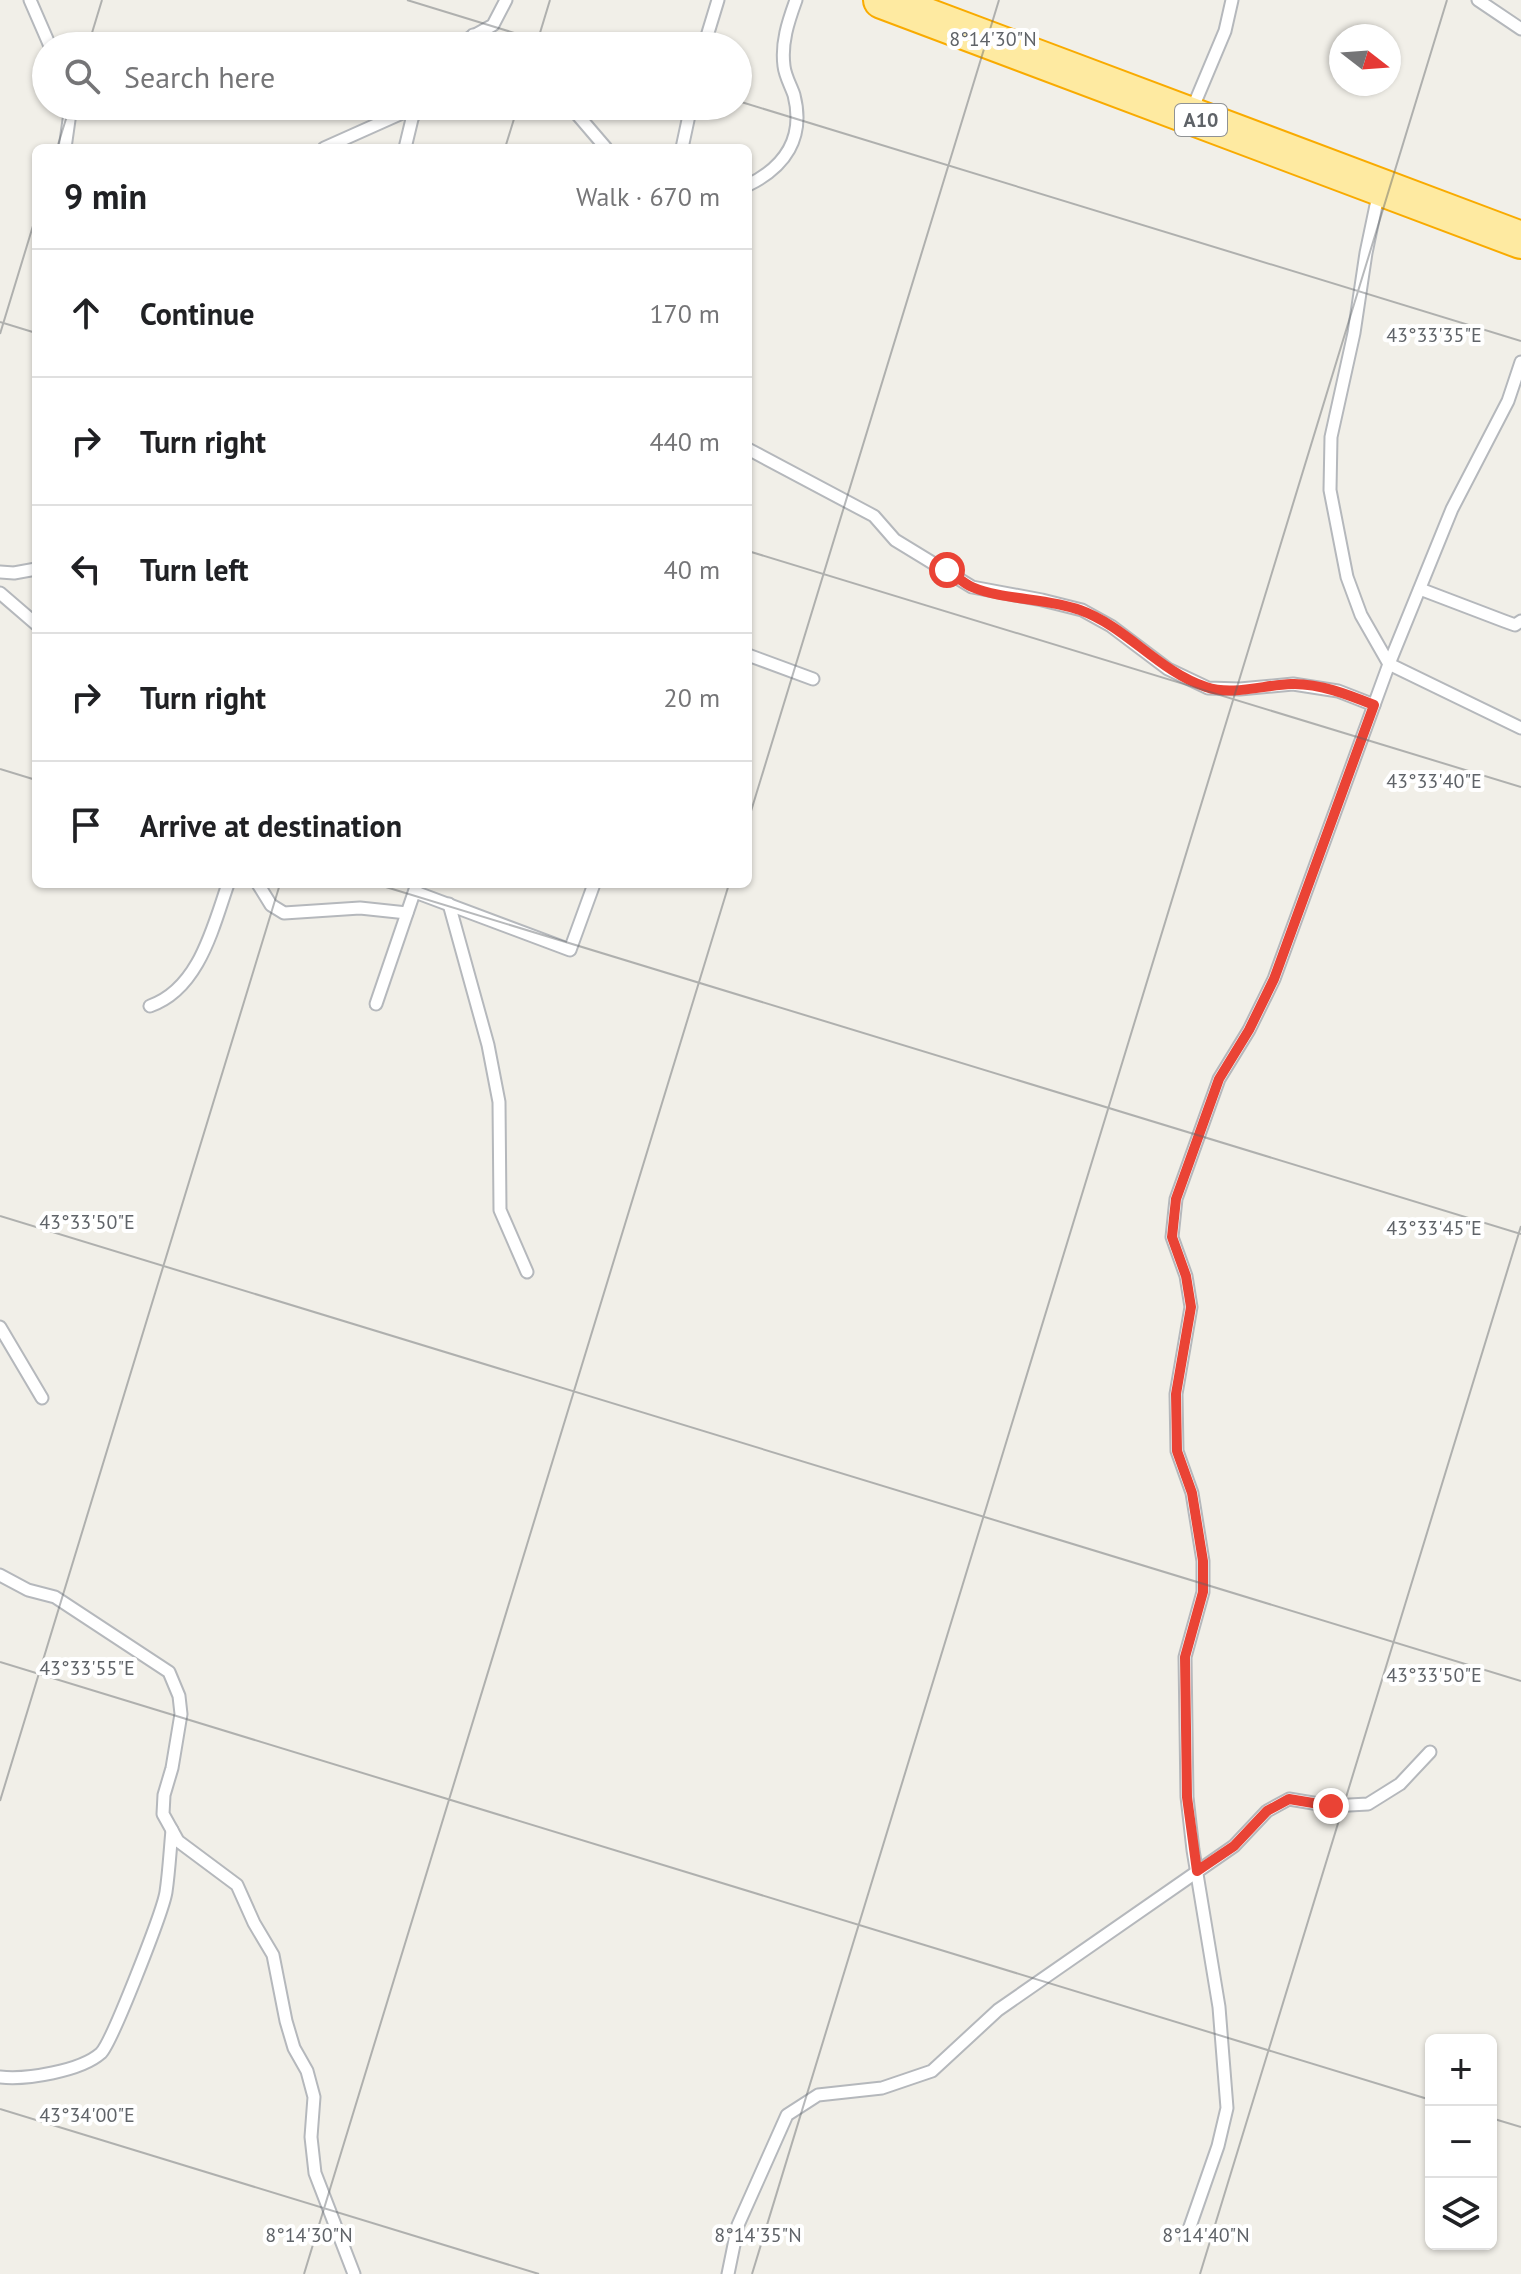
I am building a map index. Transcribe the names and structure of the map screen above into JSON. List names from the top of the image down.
{
  "streets": {
    "highway": ["A10"]
  },
  "north": "right",
  "page": {
    "search": "Search here",
    "heading": ["9 min", "Walk · 670 m"],
    "list": [
      ["Continue", "170 m"],
      ["Turn right", "440 m"],
      ["Turn left", "40 m"],
      ["Turn right", "20 m"],
      "Arrive at destination"
    ],
    "map_buttons": ["+", "−"]
  },
  "coordinates": [
    "8°14'30\"N",
    "43°33'35\"E",
    "43°33'40\"E",
    "43°33'50\"E",
    "43°33'45\"E",
    "43°33'55\"E",
    "43°34'00\"E",
    "8°14'35\"N",
    "8°14'40\"N"
  ]
}
